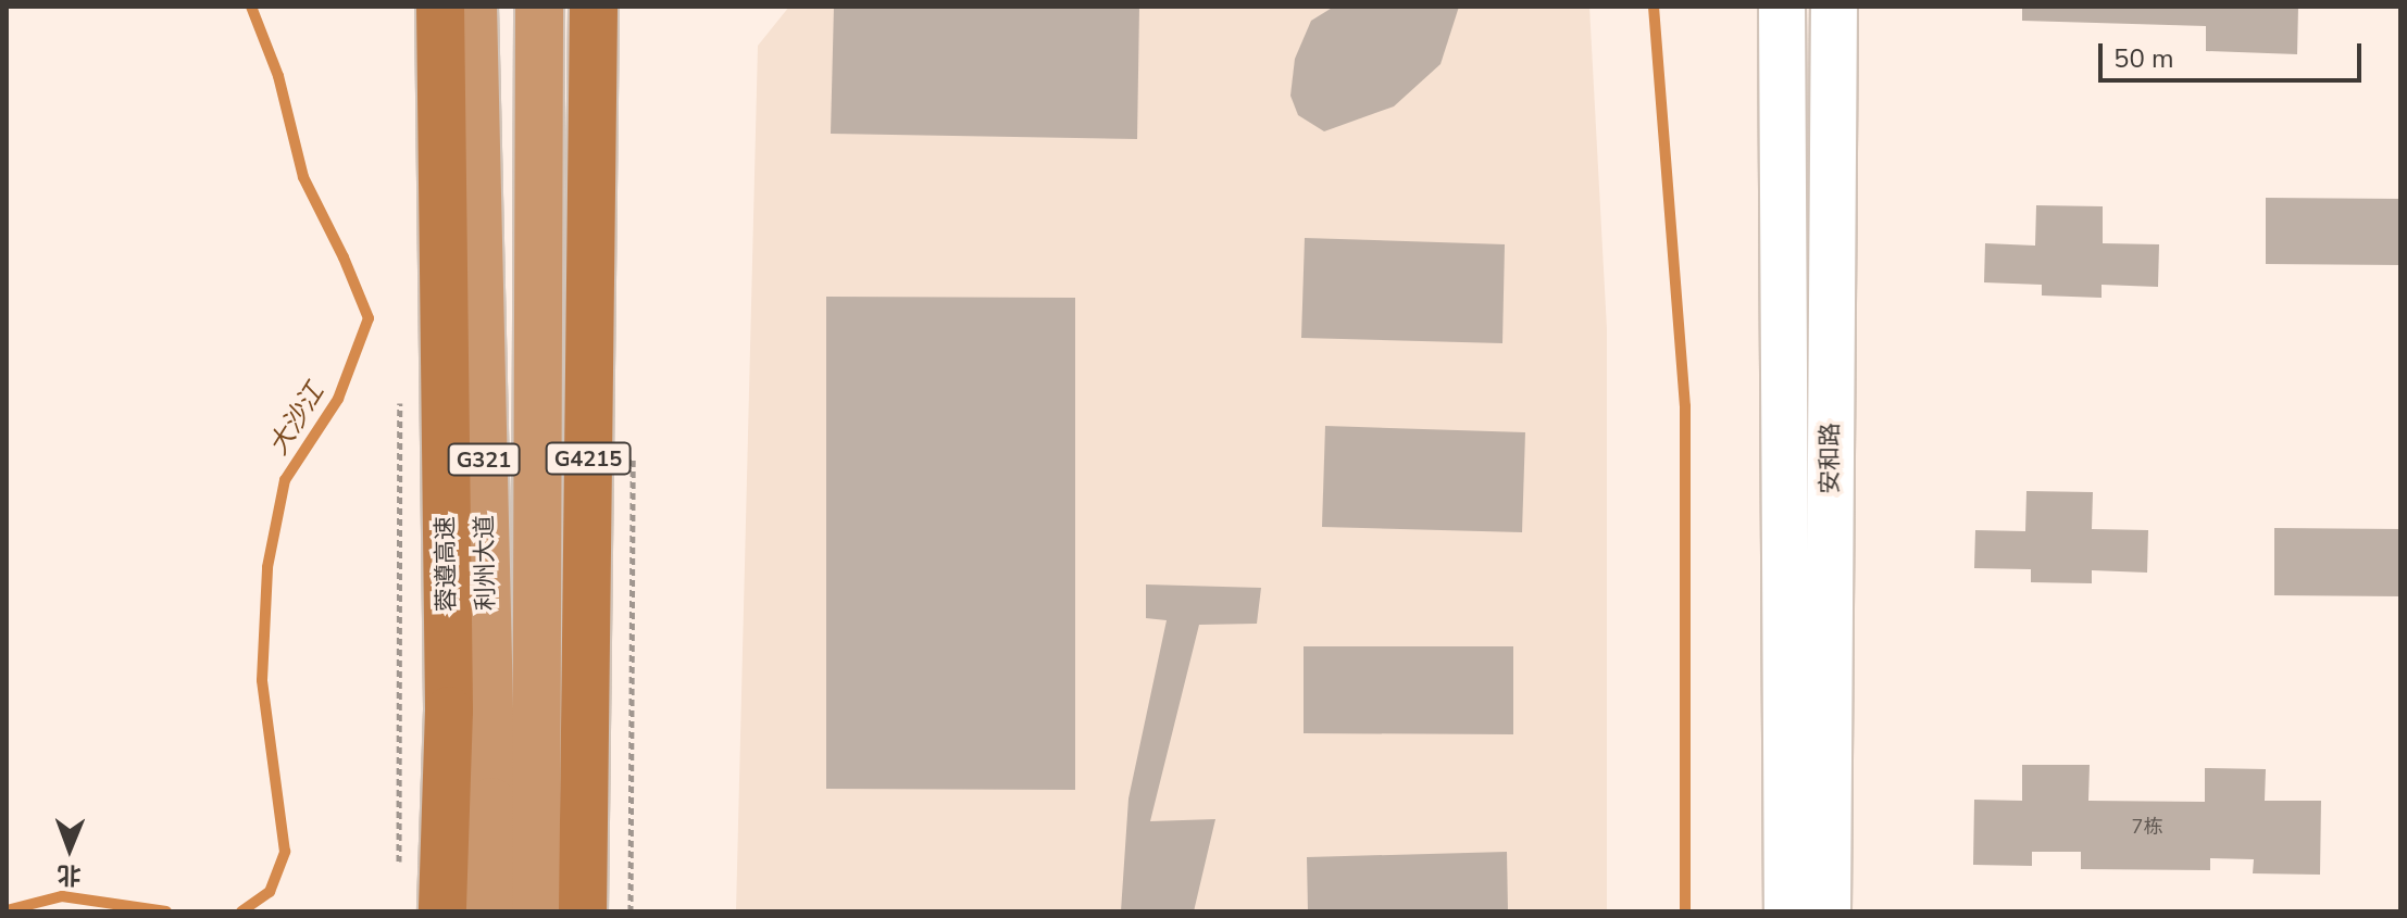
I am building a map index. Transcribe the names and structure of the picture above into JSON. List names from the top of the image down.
{
  "streets": {
    "highway": [
      "G4215",
      "G321",
      "利州大道",
      "蓉遵高速"
    ],
    "street": ["安和路"]
  },
  "water": ["大沙江"],
  "house_numbers": ["7栋"],
  "scale_bar": "50 m",
  "north": "bottom"
}
